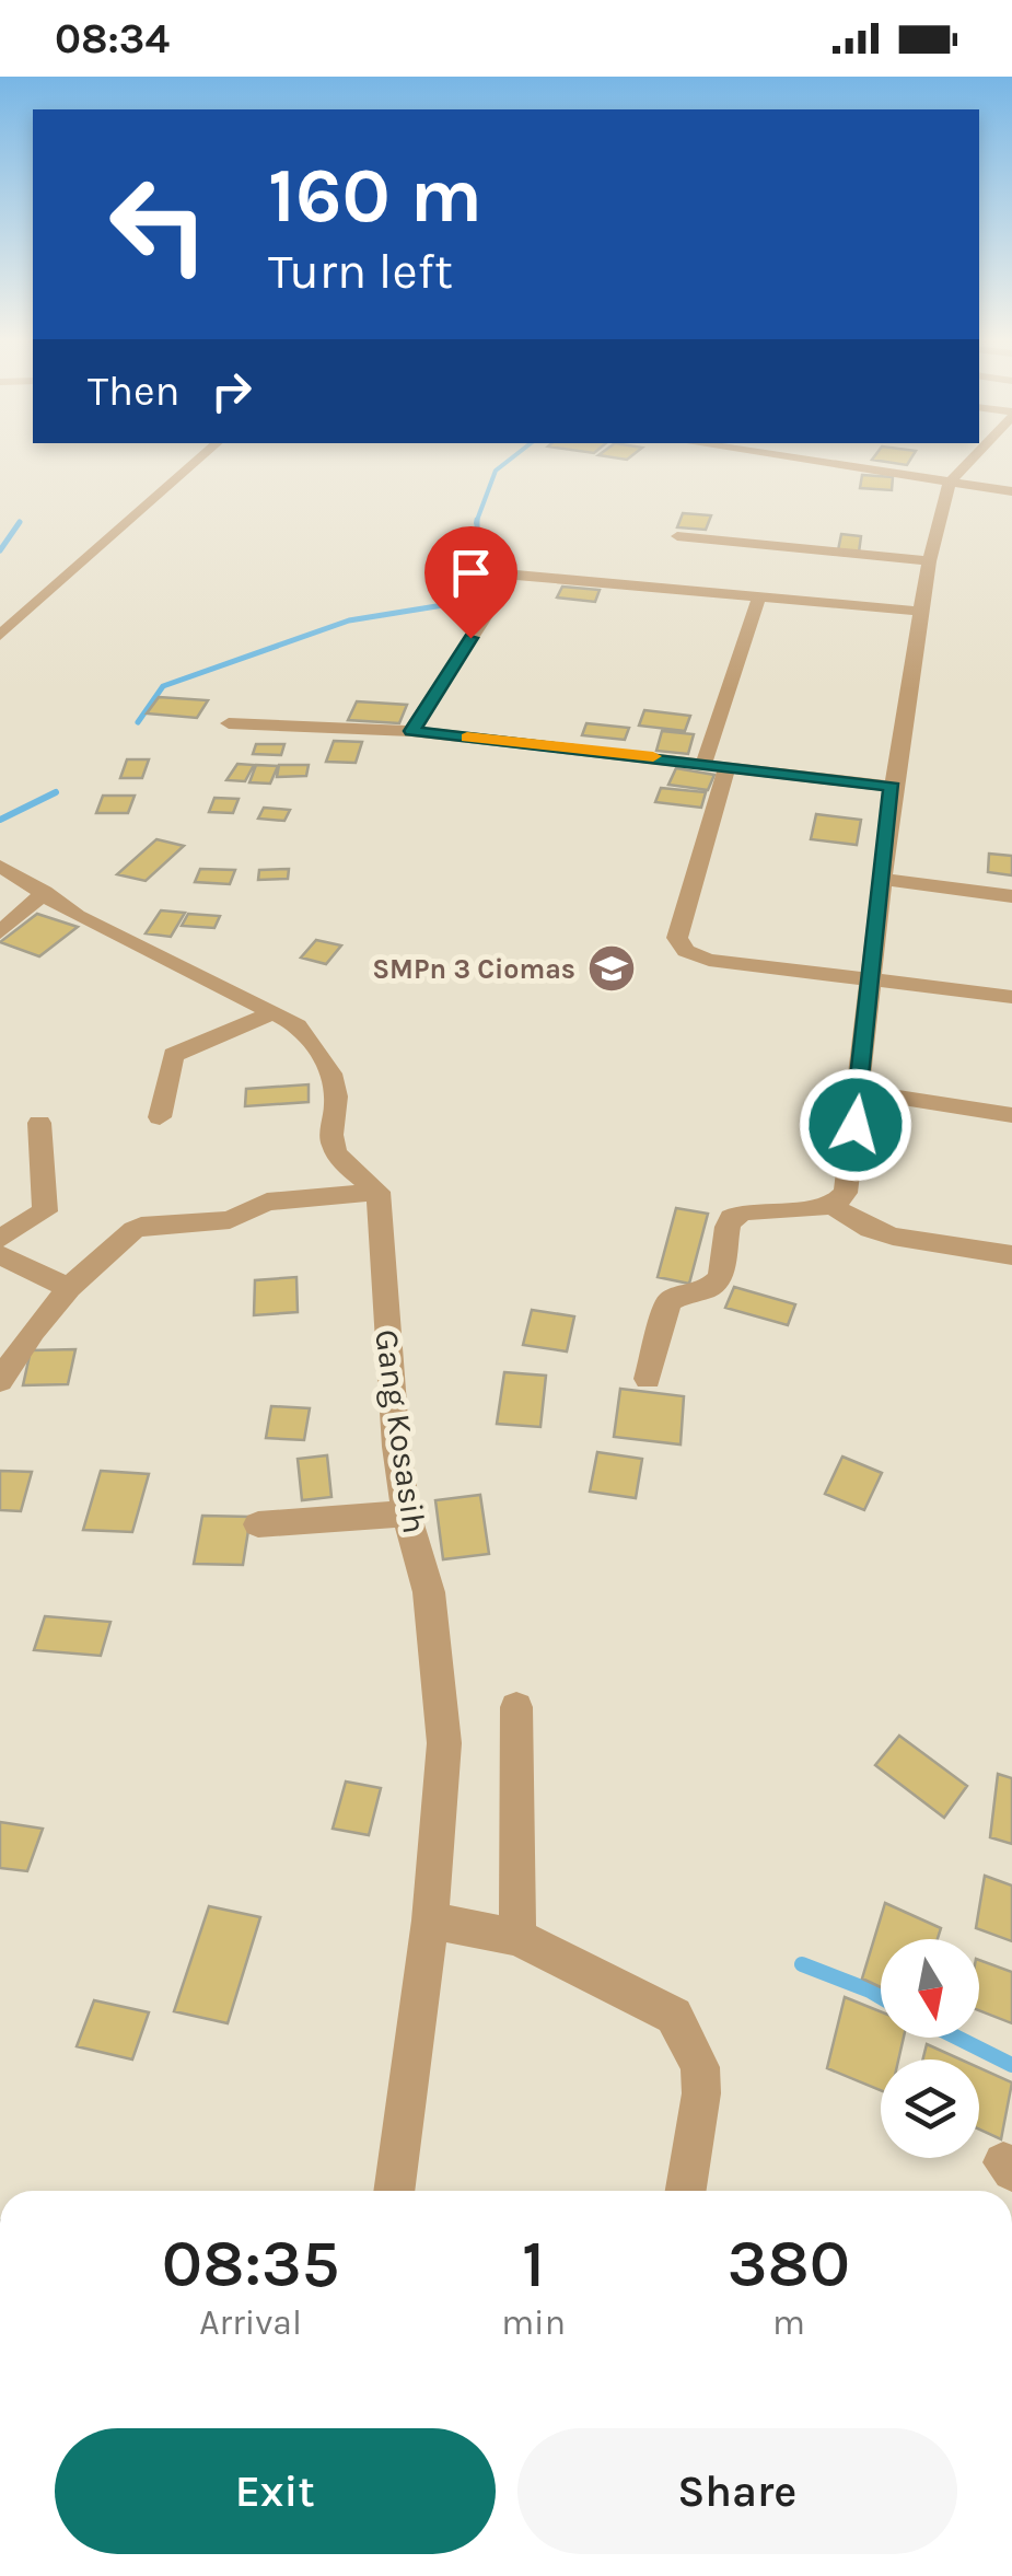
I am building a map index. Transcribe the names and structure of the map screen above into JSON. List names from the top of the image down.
{
  "streets": {
    "street": ["Gang Kosasih"]
  },
  "places": {
    "school or university": ["SMPn 3 Ciomas"]
  },
  "north": "bottom",
  "page": {
    "status": "08:34",
    "turn": ["160 m", "Turn left"],
    "then": "Then",
    "eta": [
      "08:35",
      "Arrival",
      "1",
      "min",
      "380",
      "m"
    ],
    "buttons": ["Exit", "Share"]
  }
}
